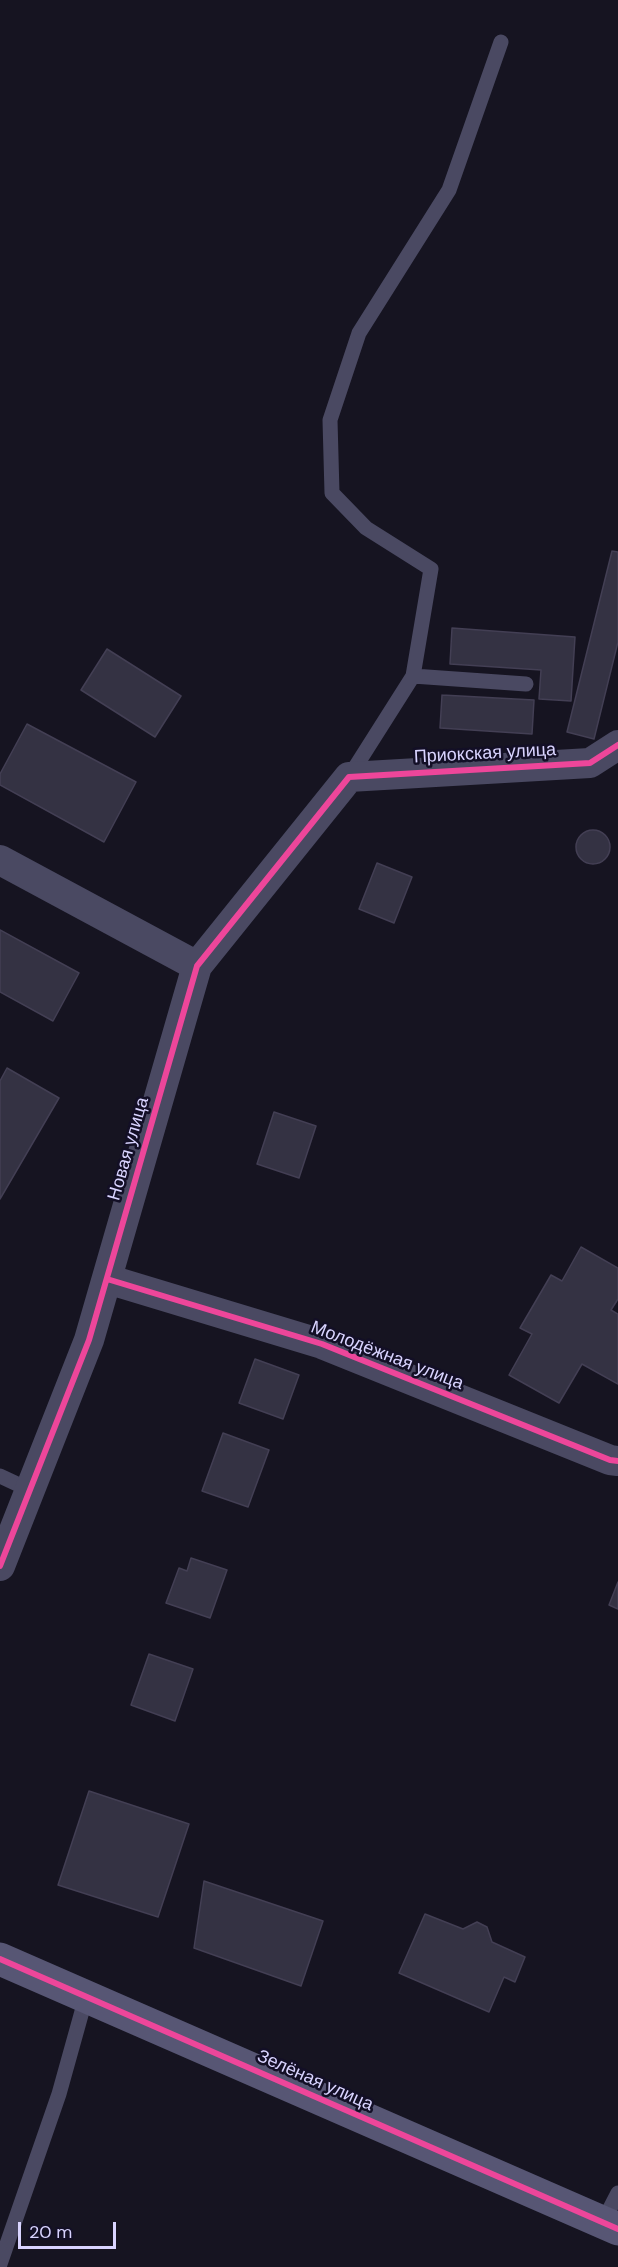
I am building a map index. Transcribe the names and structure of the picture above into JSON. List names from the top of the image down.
{
  "streets": {
    "street": [
      "Приокская улица",
      "Новая улица",
      "Молодёжная улица",
      "Зелёная улица"
    ]
  },
  "crossings": [
    ["Приокская улица", "Новая улица"],
    ["Новая улица", "Молодёжная улица"]
  ],
  "scale_bar": "20 m"
}
